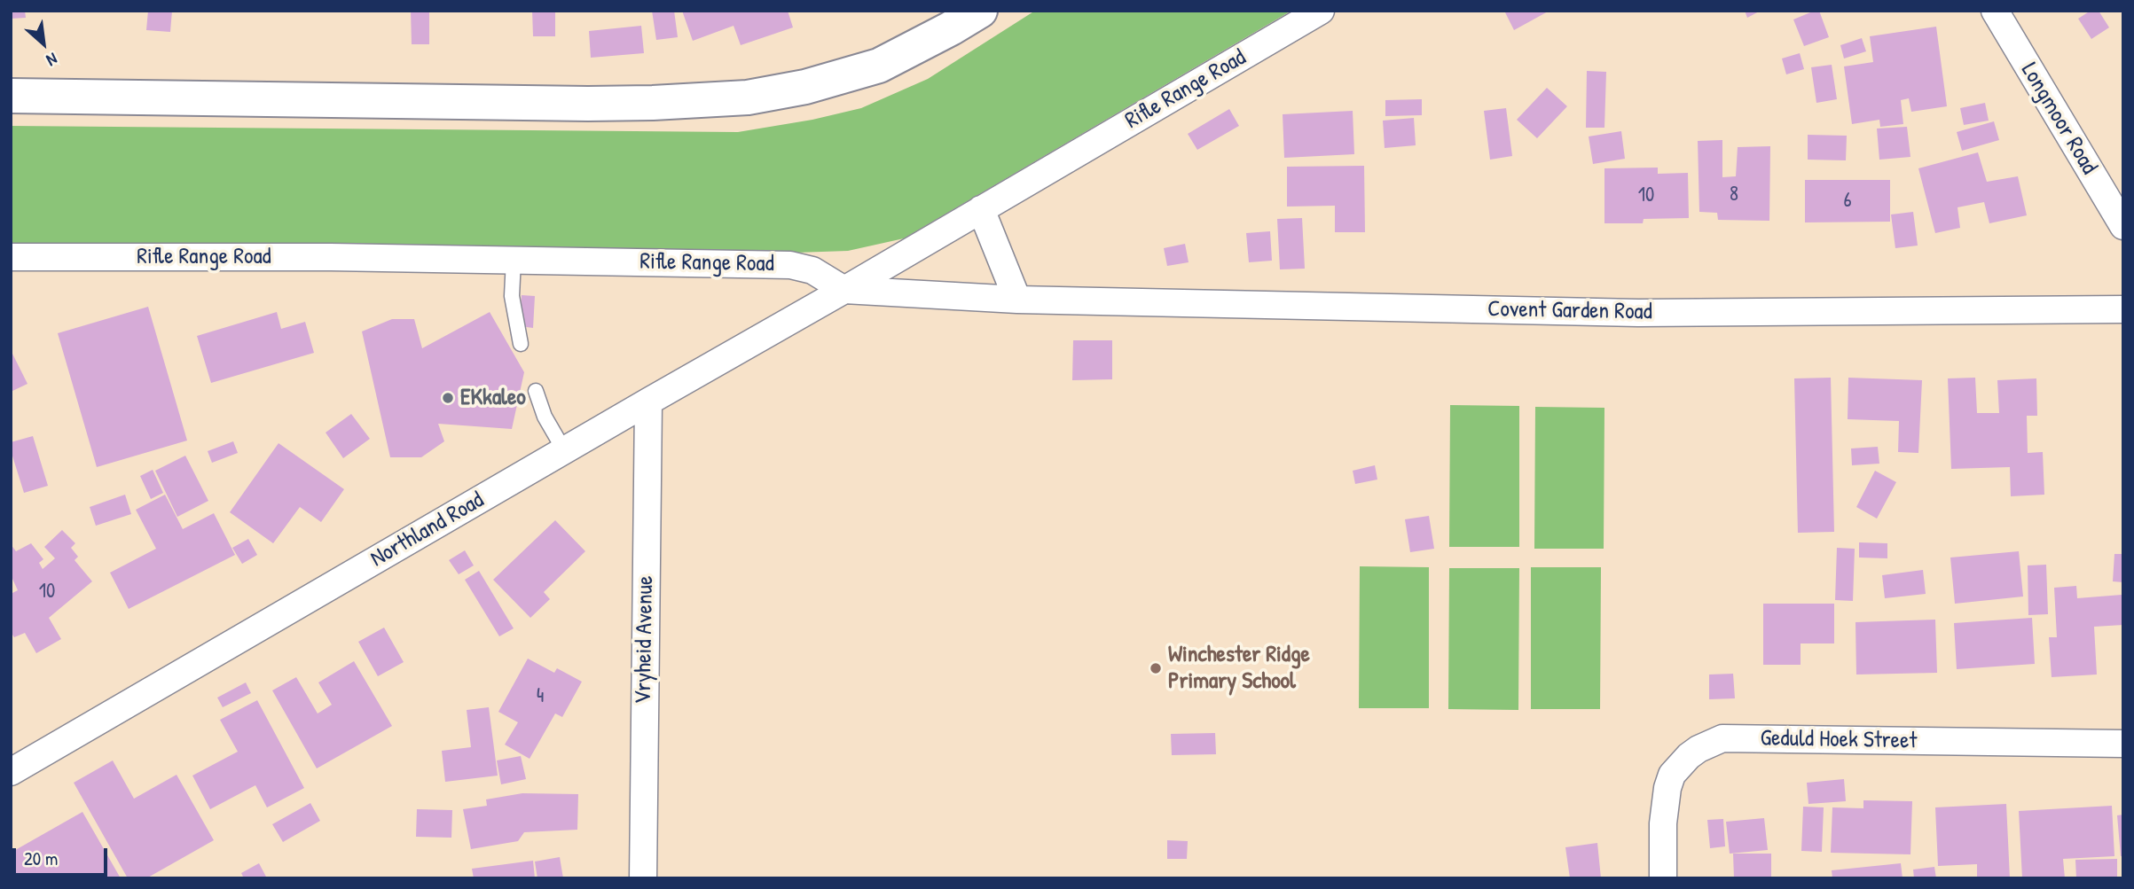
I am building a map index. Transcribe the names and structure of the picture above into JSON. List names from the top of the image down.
{
  "streets": {
    "street": [
      "Rifle Range Road",
      "Longmoor Road",
      "Covent Garden Road",
      "Northland Road",
      "Vryheid Avenue",
      "Geduld Hoek Street"
    ]
  },
  "crossings": [
    ["Rifle Range Road", "Covent Garden Road"],
    ["Rifle Range Road", "Northland Road"],
    ["Covent Garden Road", "Northland Road"],
    ["Northland Road", "Vryheid Avenue"]
  ],
  "places": ["EKkaleo", "Winchester Ridge Primary School"],
  "house_numbers": [
    "8",
    "10",
    "6",
    "10",
    "4"
  ],
  "scale_bar": "20 m",
  "north": "bottom right"
}
